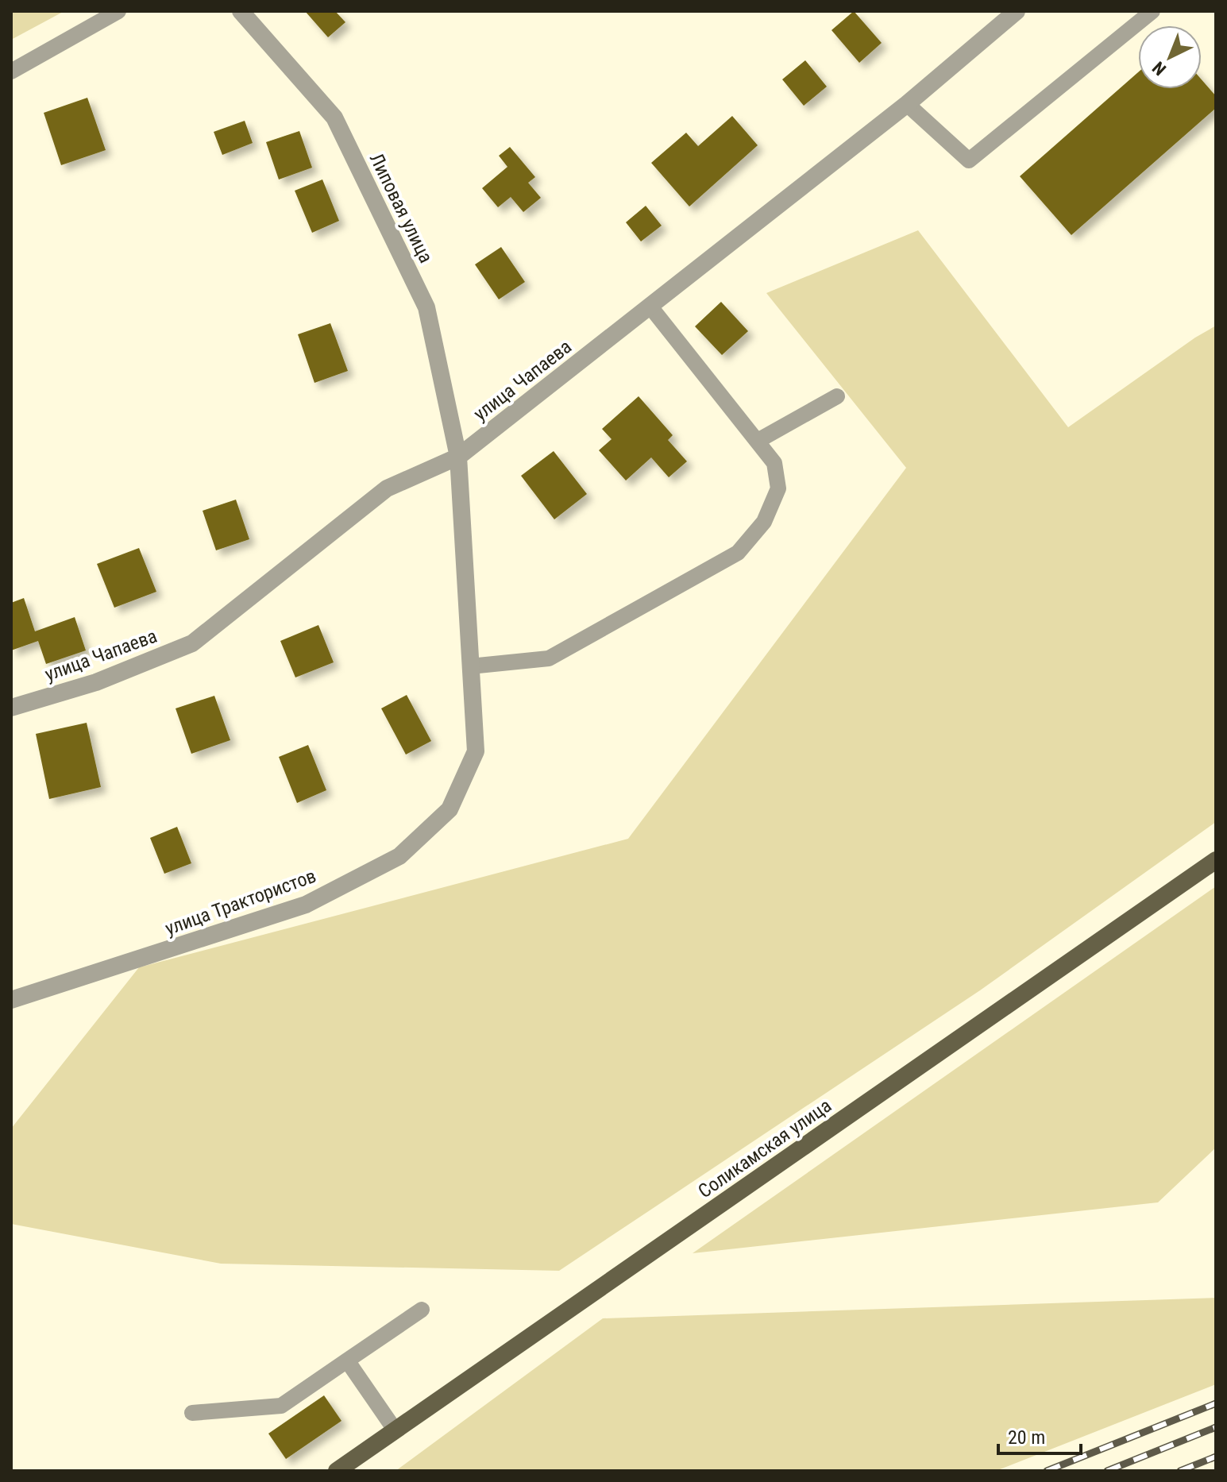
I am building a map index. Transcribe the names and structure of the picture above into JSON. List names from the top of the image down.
{
  "streets": {
    "main road": ["Соликамская улица"],
    "street": ["Липовая улица", "улица Чапаева", "улица Трактористов"]
  },
  "crossings": [
    ["Липовая улица", "улица Чапаева"],
    ["Липовая улица", "улица Трактористов"],
    ["улица Чапаева", "улица Трактористов"]
  ],
  "scale_bar": "20 m",
  "north": "bottom left"
}
